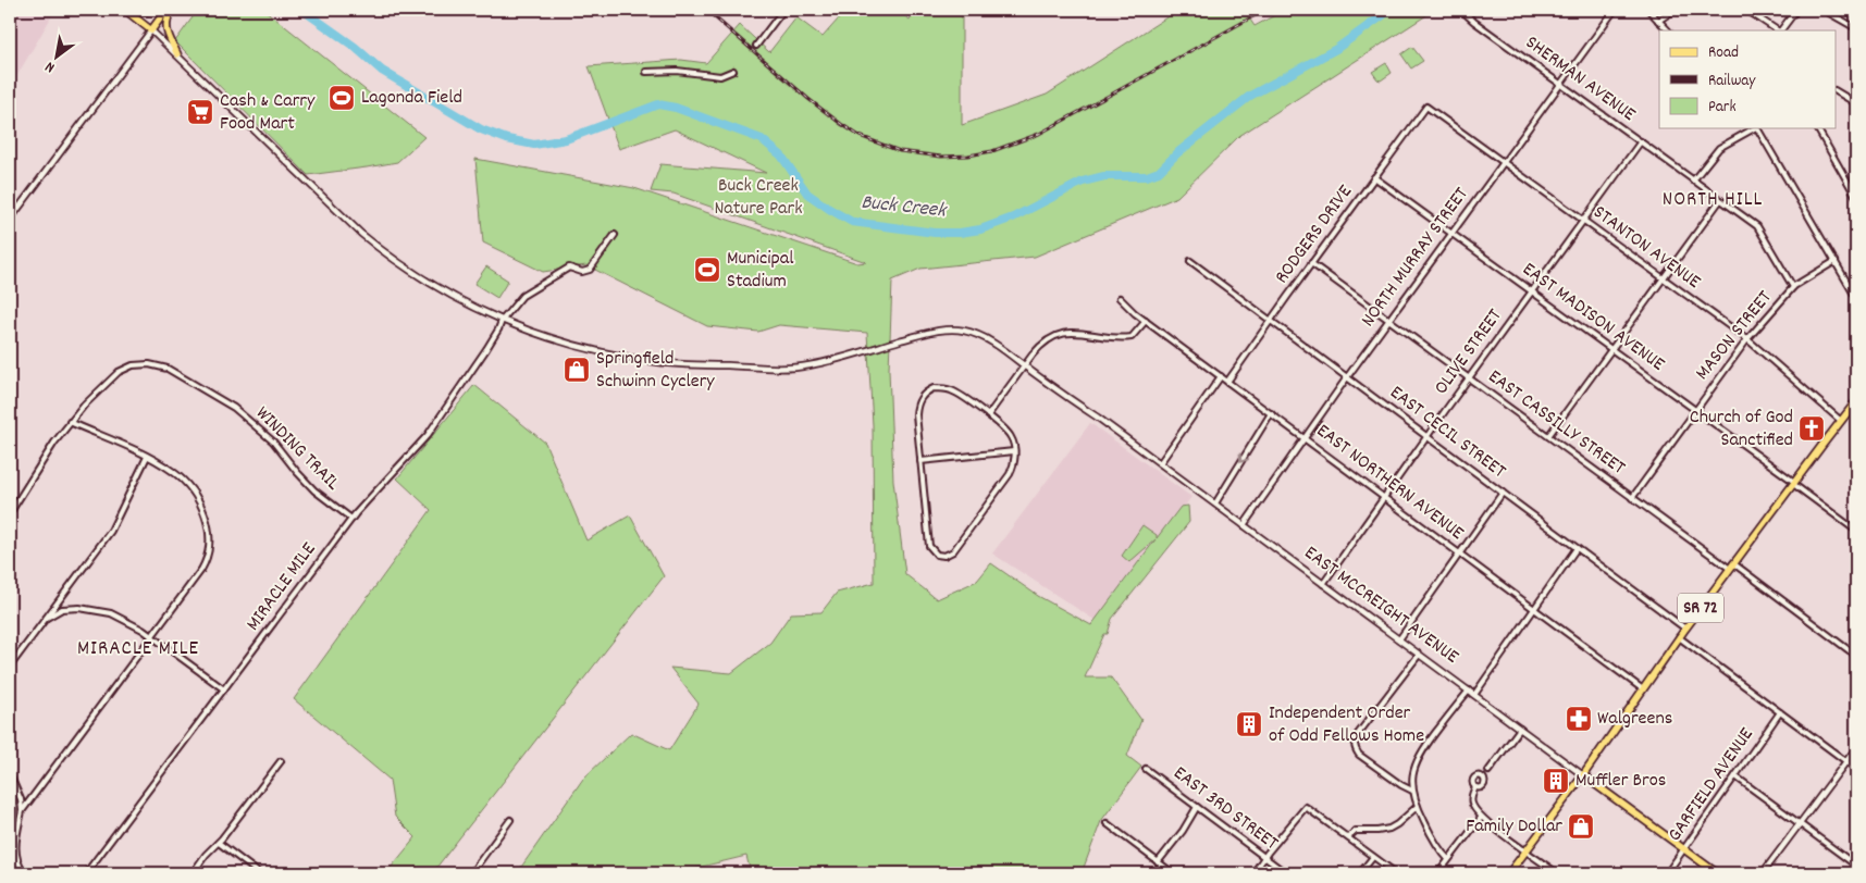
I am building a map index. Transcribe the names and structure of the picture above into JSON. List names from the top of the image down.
{
  "streets": {
    "main road": ["EAST MCCREIGHT AVENUE", "SR 72"],
    "street": [
      "SHERMAN AVENUE",
      "RODGERS DRIVE",
      "STANTON AVENUE",
      "NORTH MURRAY STREET",
      "EAST MADISON AVENUE",
      "MASON STREET",
      "OLIVE STREET",
      "EAST CASSILLY STREET",
      "EAST CECIL STREET",
      "WINDING TRAIL",
      "EAST NORTHERN AVENUE",
      "MIRACLE MILE",
      "GARFIELD AVENUE",
      "EAST 3RD STREET"
    ]
  },
  "crossings": [
    ["SHERMAN AVENUE", "NORTH MURRAY STREET"],
    ["SHERMAN AVENUE", "MASON STREET"],
    ["SHERMAN AVENUE", "OLIVE STREET"],
    ["RODGERS DRIVE", "STANTON AVENUE"],
    ["RODGERS DRIVE", "EAST MADISON AVENUE"],
    ["RODGERS DRIVE", "EAST CASSILLY STREET"],
    ["RODGERS DRIVE", "EAST CECIL STREET"],
    ["RODGERS DRIVE", "EAST NORTHERN AVENUE"],
    ["STANTON AVENUE", "NORTH MURRAY STREET"],
    ["STANTON AVENUE", "MASON STREET"],
    ["STANTON AVENUE", "OLIVE STREET"],
    ["STANTON AVENUE", "SR 72"],
    ["NORTH MURRAY STREET", "EAST MADISON AVENUE"],
    ["NORTH MURRAY STREET", "EAST CASSILLY STREET"],
    ["NORTH MURRAY STREET", "EAST CECIL STREET"],
    ["NORTH MURRAY STREET", "EAST NORTHERN AVENUE"],
    ["NORTH MURRAY STREET", "EAST MCCREIGHT AVENUE"],
    ["EAST MADISON AVENUE", "MASON STREET"],
    ["EAST MADISON AVENUE", "OLIVE STREET"],
    ["EAST MADISON AVENUE", "SR 72"],
    ["MASON STREET", "EAST CASSILLY STREET"],
    ["OLIVE STREET", "EAST CASSILLY STREET"],
    ["OLIVE STREET", "EAST CECIL STREET"],
    ["OLIVE STREET", "EAST NORTHERN AVENUE"],
    ["OLIVE STREET", "EAST MCCREIGHT AVENUE"],
    ["EAST CASSILLY STREET", "SR 72"],
    ["EAST CECIL STREET", "SR 72"],
    ["WINDING TRAIL", "MIRACLE MILE"],
    ["EAST NORTHERN AVENUE", "SR 72"],
    ["MIRACLE MILE", "EAST MCCREIGHT AVENUE"],
    ["EAST MCCREIGHT AVENUE", "SR 72"],
    ["EAST MCCREIGHT AVENUE", "GARFIELD AVENUE"]
  ],
  "districts": ["NORTH HILL", "MIRACLE MILE"],
  "water": ["Buck Creek"],
  "parks": ["Buck Creek Nature Park"],
  "places": {
    "sports": ["Lagonda Field", "Municipal Stadium"],
    "supermarket": ["Cash & Carry Food Mart"],
    "shop": ["Springfield Schwinn Cyclery", "Family Dollar"],
    "church": ["Church of God Sanctified"],
    "pharmacy": ["Walgreens"],
    "building": ["Independent Order of Odd Fellows Home", "Muffler Bros"]
  },
  "legend": ["Road", "Railway", "Park"],
  "north": "bottom left"
}
